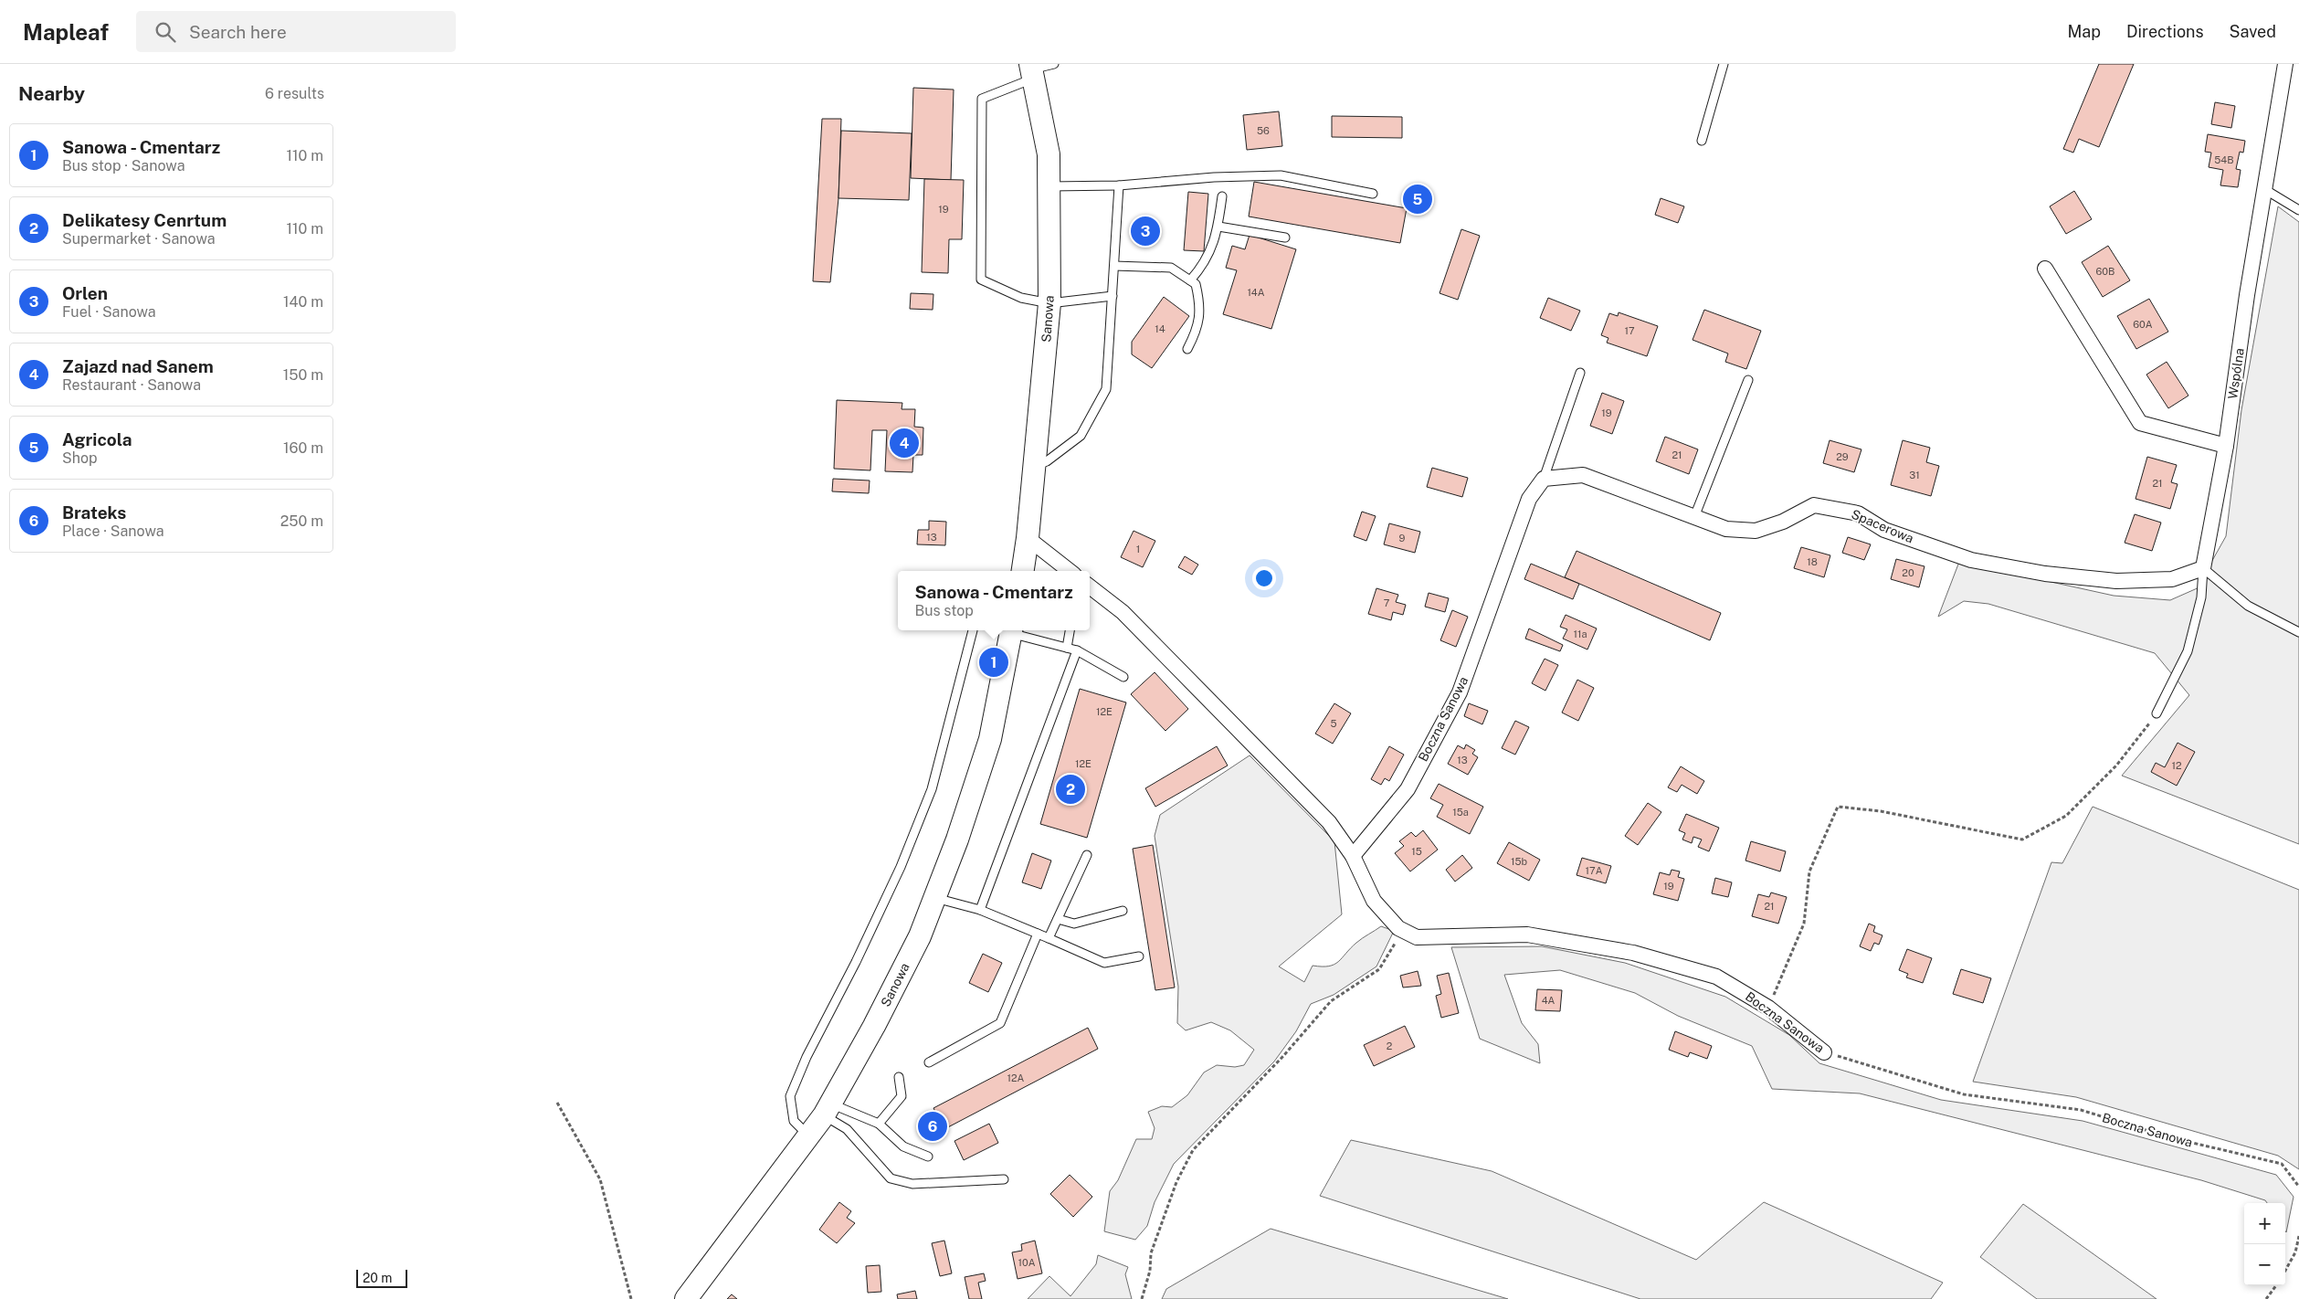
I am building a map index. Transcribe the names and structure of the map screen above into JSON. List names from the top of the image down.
{
  "streets": {
    "main road": ["Sanowa"],
    "street": ["Wspólna", "Spacerowa", "Boczna Sanowa"]
  },
  "crossings": [
    ["Wspólna", "Spacerowa"],
    ["Spacerowa", "Boczna Sanowa"]
  ],
  "house_numbers": [
    "56",
    "54B",
    "19",
    "60B",
    "14A",
    "60A",
    "14",
    "17",
    "19",
    "21",
    "29",
    "31",
    "21",
    "13",
    "9",
    "1",
    "18",
    "20",
    "7",
    "11a",
    "12E",
    "5",
    "13",
    "12E",
    "12",
    "15a",
    "15",
    "15b",
    "17A",
    "19",
    "21",
    "4A",
    "2",
    "12A",
    "10A"
  ],
  "scale_bar": "20 m",
  "page": {
    "header": "Mapleaf",
    "search": "Search here",
    "nav": ["Map", "Directions", "Saved"],
    "heading": ["Nearby", "6 results"],
    "list": [
      {
        "mark": "1",
        "name": "Sanowa - Cmentarz",
        "note": "Bus stop · Sanowa",
        "value": "110 m"
      },
      {
        "mark": "2",
        "name": "Delikatesy Cenrtum",
        "note": "Supermarket · Sanowa",
        "value": "110 m"
      },
      {
        "mark": "3",
        "name": "Orlen",
        "note": "Fuel · Sanowa",
        "value": "140 m"
      },
      {
        "mark": "4",
        "name": "Zajazd nad Sanem",
        "note": "Restaurant · Sanowa",
        "value": "150 m"
      },
      {
        "mark": "5",
        "name": "Agricola",
        "note": "Shop",
        "value": "160 m"
      },
      {
        "mark": "6",
        "name": "Brateks",
        "note": "Place · Sanowa",
        "value": "250 m"
      }
    ],
    "pins": [
      "5",
      "3",
      "4",
      "1",
      "2",
      "6"
    ],
    "popup": ["Sanowa - Cmentarz", "Bus stop"],
    "map_buttons": ["+", "−"],
    "scale": "20 m"
  }
}
